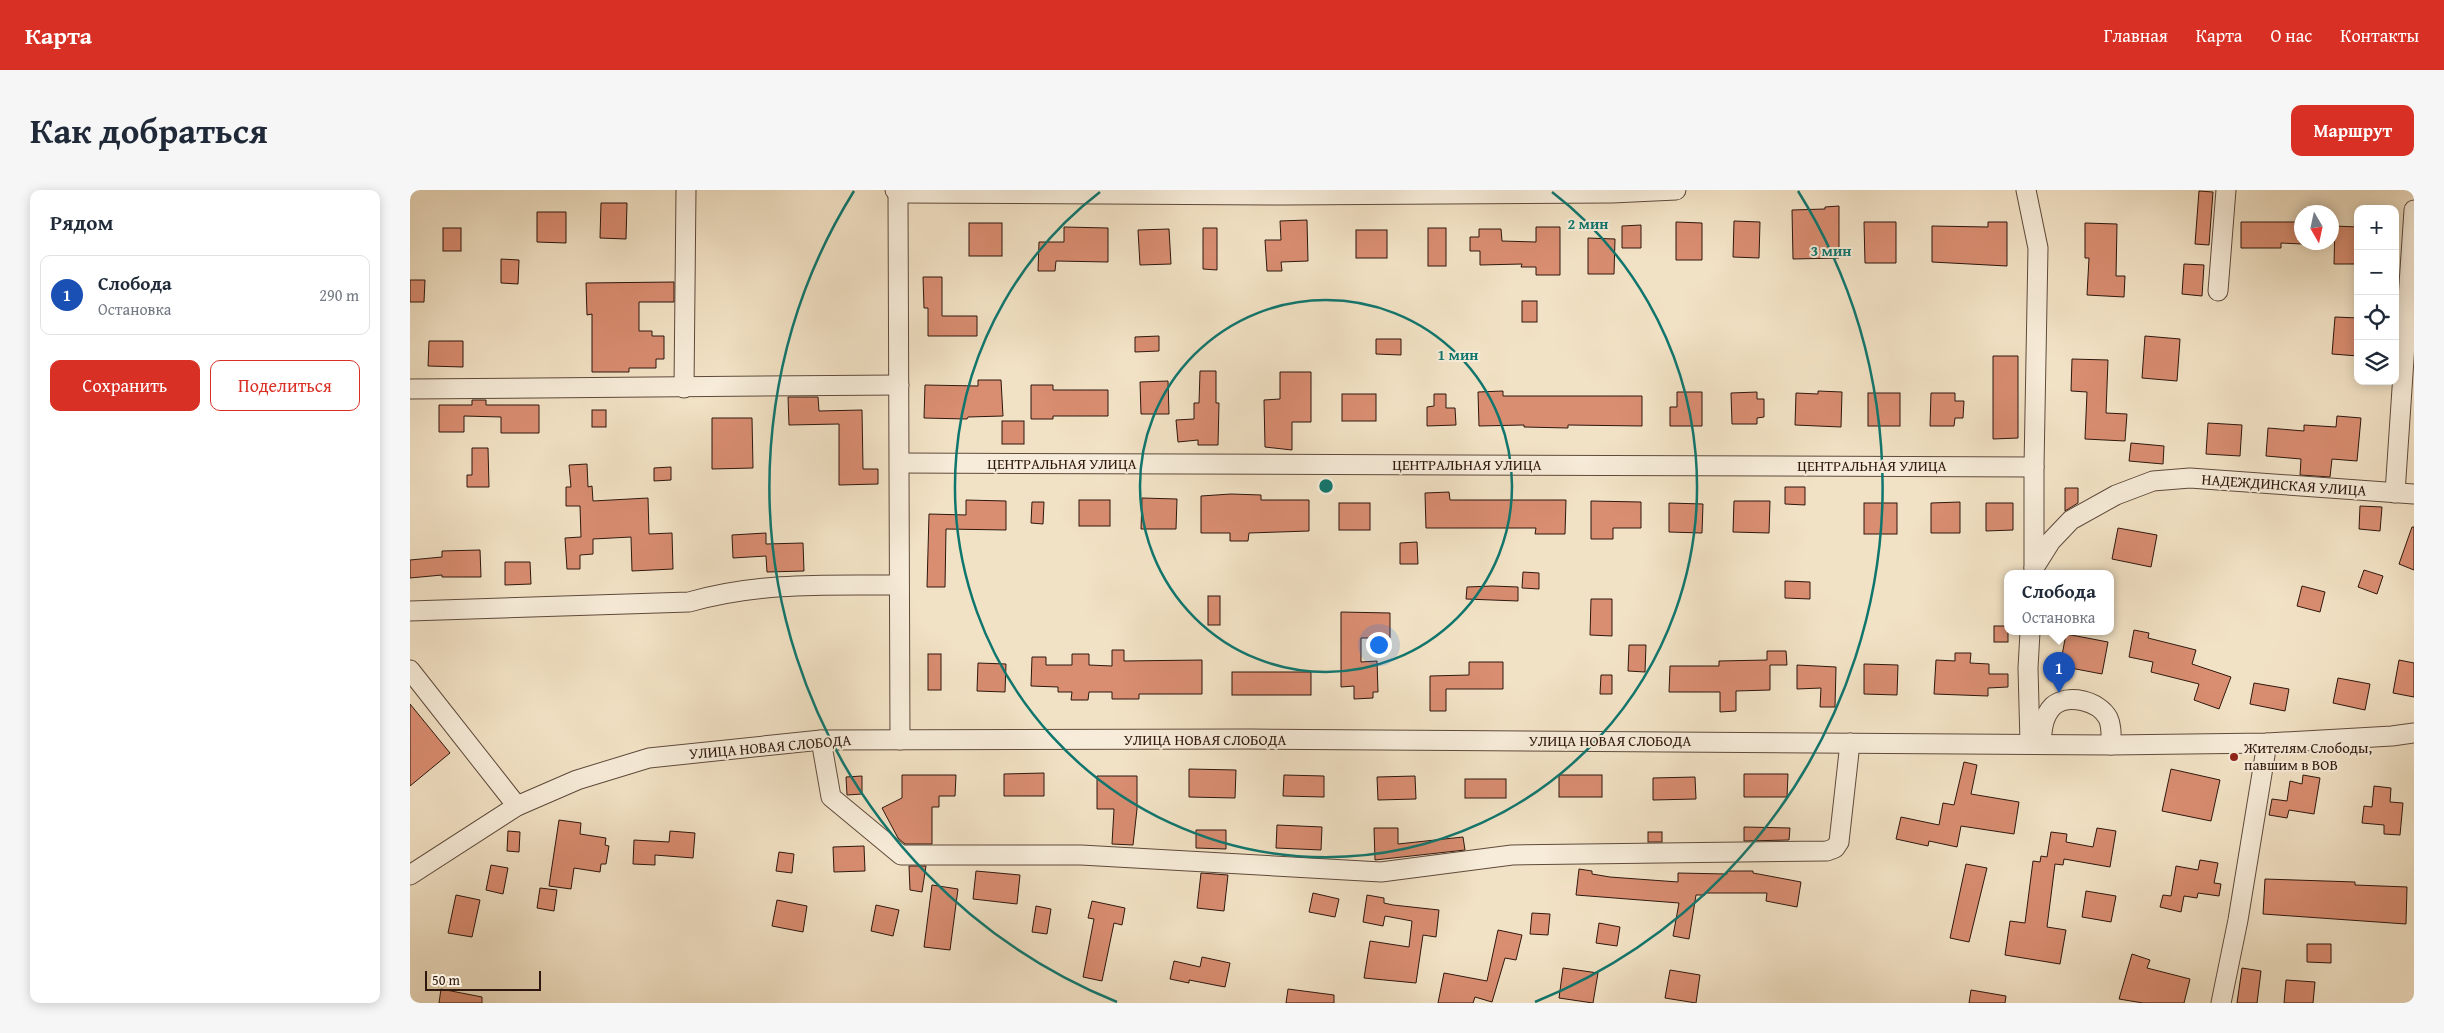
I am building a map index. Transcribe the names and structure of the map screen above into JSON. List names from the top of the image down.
{
  "streets": {
    "street": ["ЦЕНТРАЛЬНАЯ УЛИЦА", "НАДЕЖДИНСКАЯ УЛИЦА", "УЛИЦА НОВАЯ СЛОБОДА"]
  },
  "places": ["Жителям Слободы, павшим в ВОВ"],
  "scale_bar": "50 m",
  "north": "bottom",
  "page": {
    "header": "Карта",
    "nav": [
      "Главная",
      "Карта",
      "О нас",
      "Контакты"
    ],
    "title": "Как добраться",
    "buttons": [
      "Маршрут",
      ["Сохранить", "Поделиться"]
    ],
    "heading": "Рядом",
    "map_buttons": ["+", "−"],
    "list": [
      {
        "mark": "1",
        "name": "Слобода",
        "note": "Остановка",
        "value": "290 m"
      }
    ],
    "popup": ["Слобода", "Остановка"],
    "pins": "1",
    "scale": "50 m"
  },
  "rings": ["2 мин", "3 мин", "1 мин"]
}
